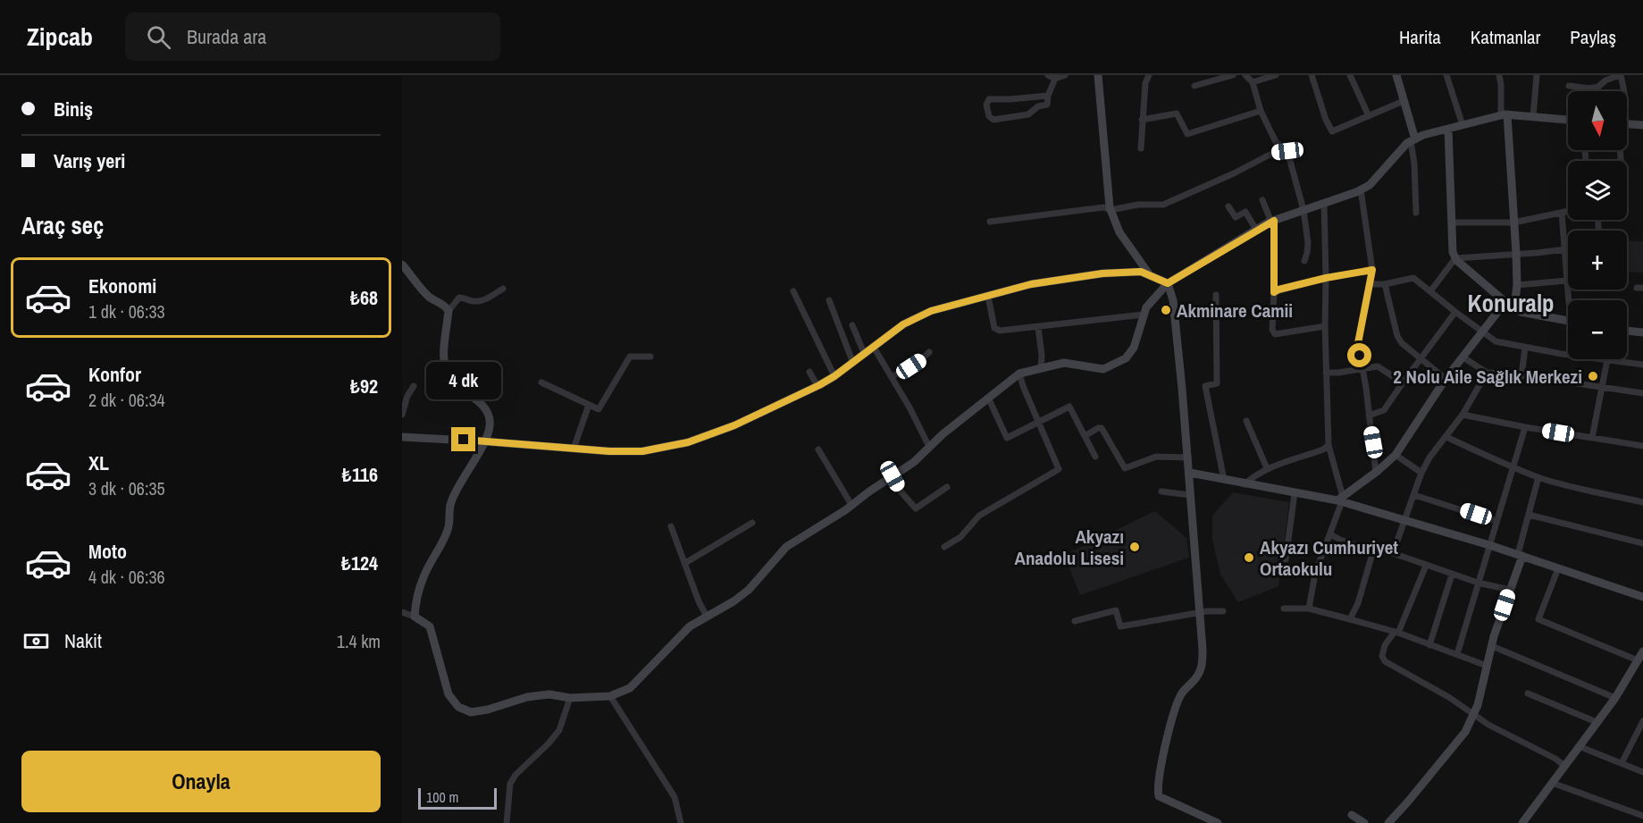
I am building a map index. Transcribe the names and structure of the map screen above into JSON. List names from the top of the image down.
{
  "districts": ["Konuralp"],
  "places": [
    "Akminare Camii",
    "2 Nolu Aile Sağlık Merkezi",
    "Akyazı Anadolu Lisesi",
    "Akyazı Cumhuriyet Ortaokulu"
  ],
  "scale_bar": "100 m",
  "north": "bottom",
  "page": {
    "header": "Zipcab",
    "search": "Burada ara",
    "nav": ["Harita", "Katmanlar", "Paylaş"],
    "banner": ["Biniş", "Varış yeri"],
    "map_buttons": ["+", "−"],
    "heading": "Araç seç",
    "list": [
      {
        "name": "Ekonomi",
        "note": "1 dk · 06:33",
        "value": "₺68"
      },
      {
        "name": "Konfor",
        "note": "2 dk · 06:34",
        "value": "₺92"
      },
      {
        "name": "XL",
        "note": "3 dk · 06:35",
        "value": "₺116"
      },
      {
        "name": "Moto",
        "note": "4 dk · 06:36",
        "value": "₺124"
      }
    ],
    "bubble": "4 dk",
    "pay": ["Nakit", "1.4 km"],
    "buttons": "Onayla",
    "scale": "100 m"
  }
}
